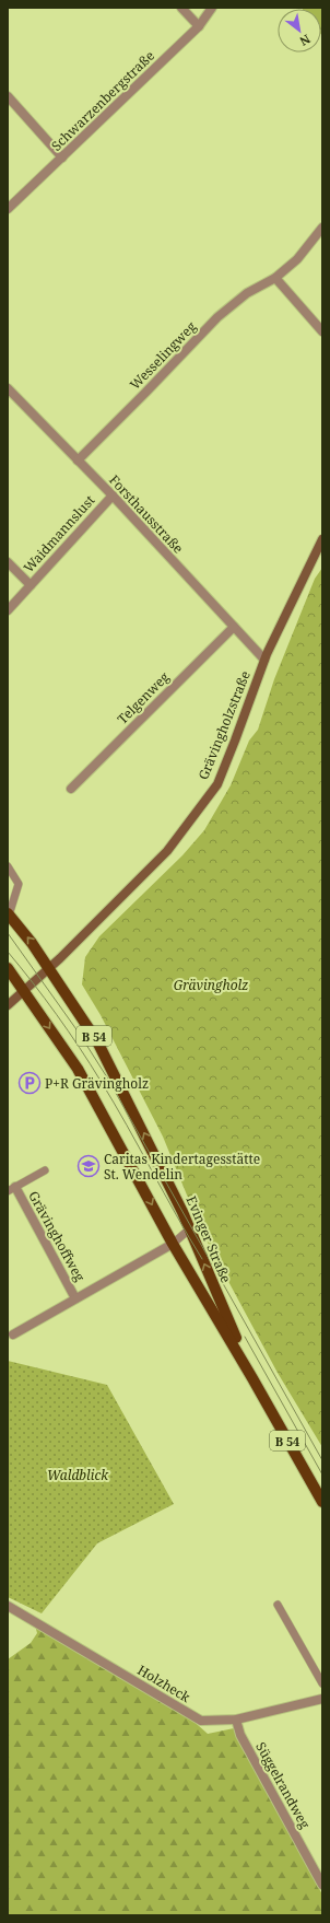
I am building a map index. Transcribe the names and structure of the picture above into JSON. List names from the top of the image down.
{
  "streets": {
    "main road": ["Grävingholzstraße", "B 54", "Evinger Straße"],
    "street": [
      "Schwarzenbergstraße",
      "Wesselingweg",
      "Forsthausstraße",
      "Waidmannslust",
      "Telgenweg",
      "Grävinghoffweg",
      "Holzheck",
      "Süggelrandweg"
    ]
  },
  "crossings": [
    ["Wesselingweg", "Forsthausstraße"],
    ["Forsthausstraße", "Waidmannslust"],
    ["Forsthausstraße", "Telgenweg"],
    ["Forsthausstraße", "Grävingholzstraße"],
    ["Grävingholzstraße", "Evinger Straße"],
    ["Grävinghoffweg", "Evinger Straße"],
    ["Holzheck", "Süggelrandweg"]
  ],
  "parks": ["Grävingholz", "Waldblick"],
  "places": {
    "parking": ["P+R Grävingholz"],
    "school or university": ["Caritas Kindertagesstätte St. Wendelin"]
  },
  "north": "bottom right"
}
